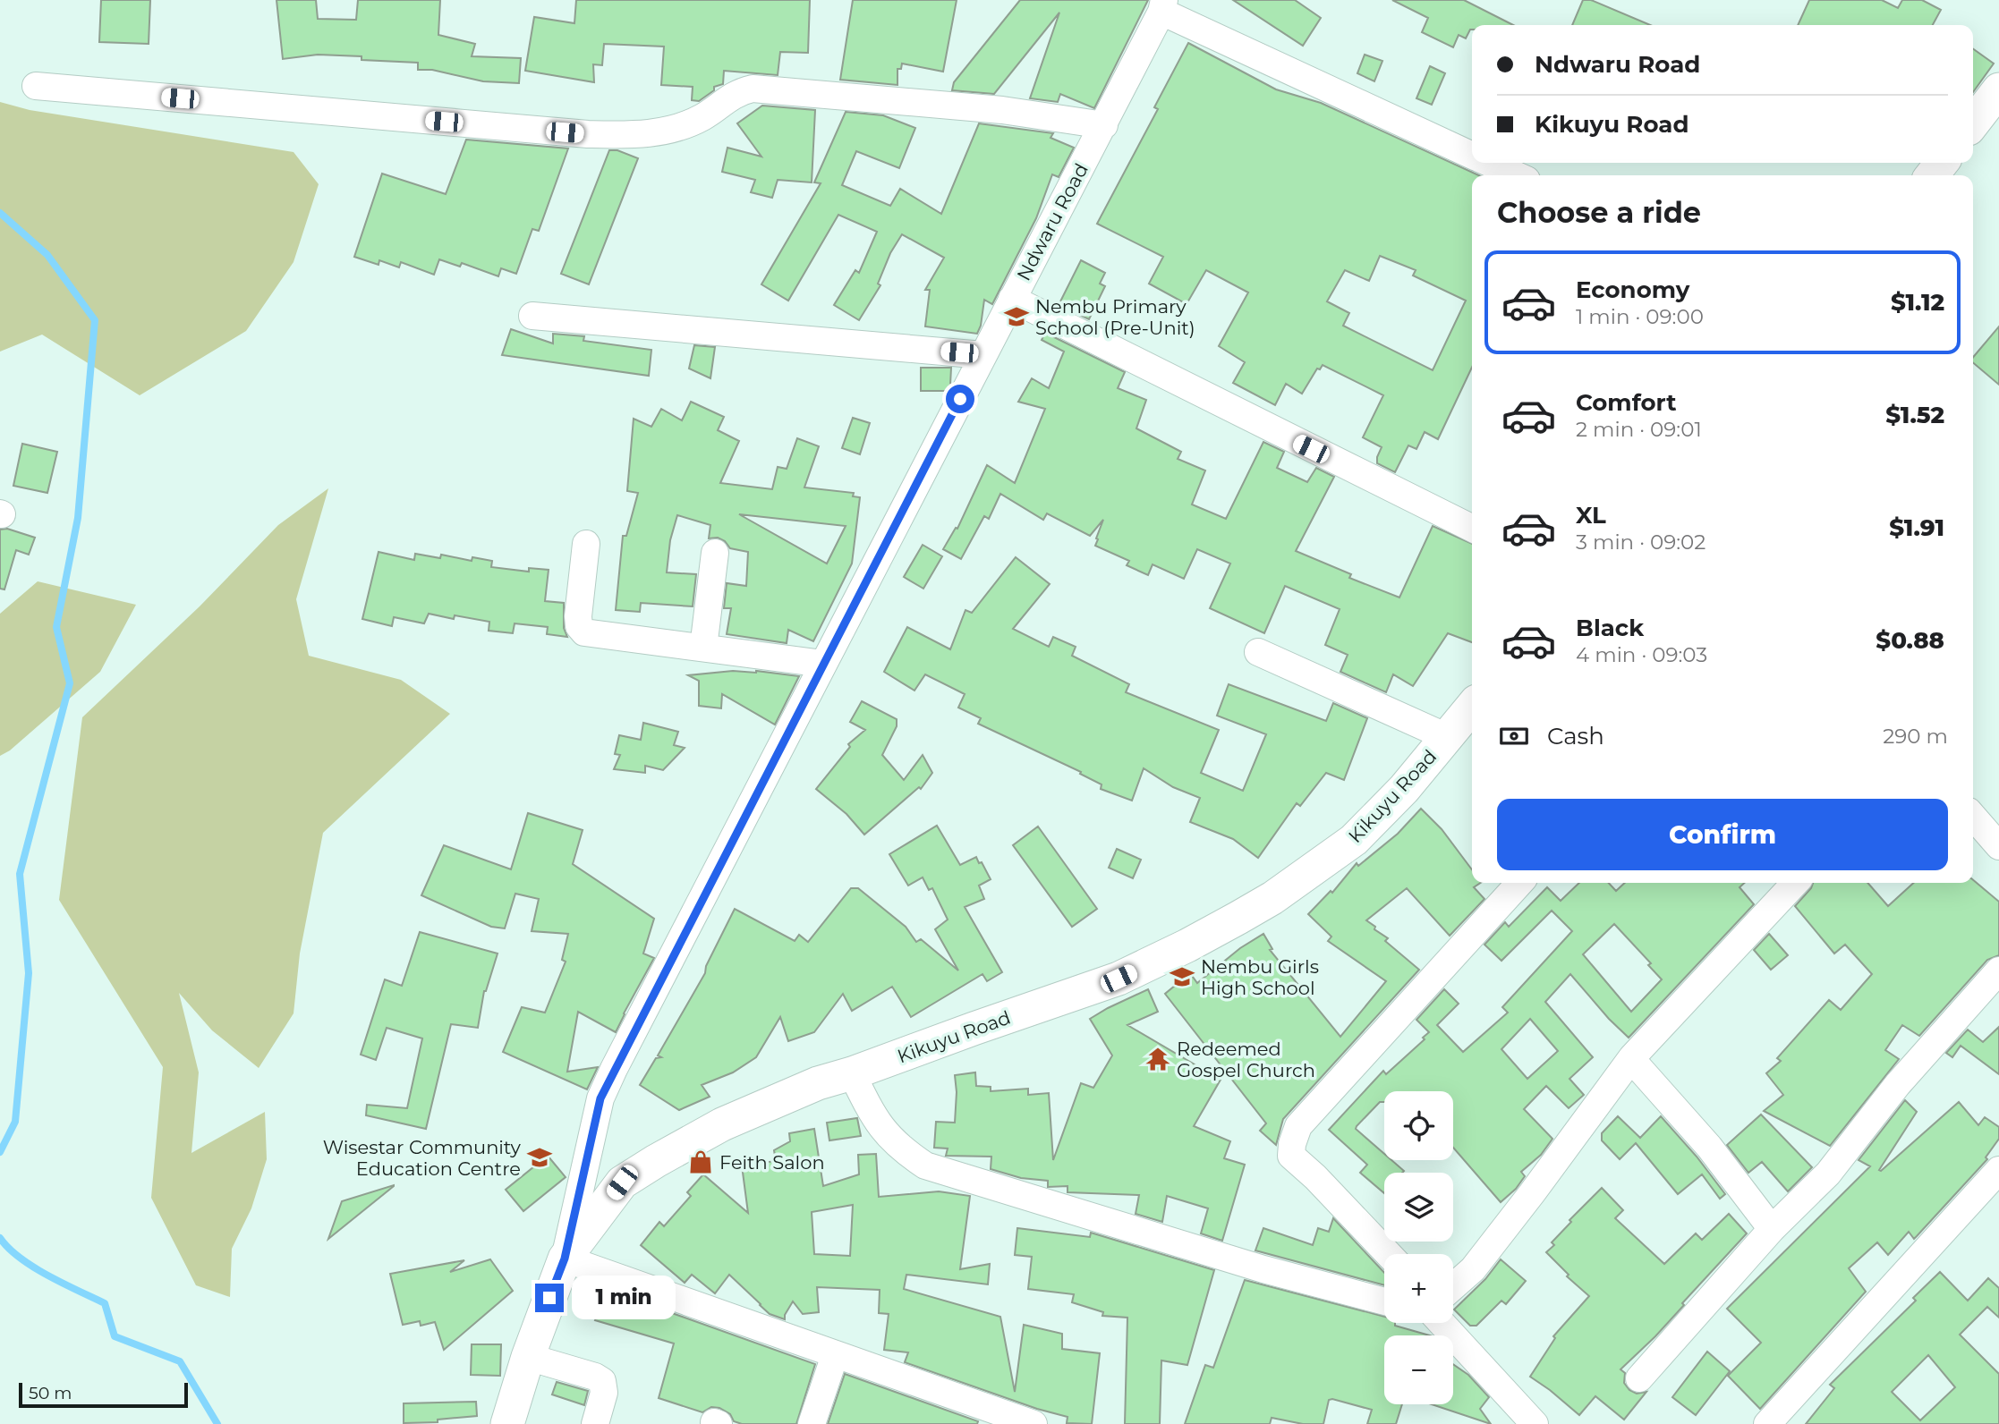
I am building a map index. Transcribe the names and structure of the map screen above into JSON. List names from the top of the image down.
{
  "streets": {
    "main road": ["Kikuyu Road"],
    "street": ["Ndwaru Road"]
  },
  "crossings": [
    ["Ndwaru Road", "Kikuyu Road"]
  ],
  "places": {
    "school or university": ["Nembu Primary School (Pre-Unit)", "Nembu Girls High School", "Wisestar Community Education Centre"],
    "temple": ["Redeemed Gospel Church"],
    "shop": ["Feith Salon"]
  },
  "scale_bar": "50 m",
  "page": {
    "banner": ["Ndwaru Road", "Kikuyu Road"],
    "heading": "Choose a ride",
    "list": [
      {
        "name": "Economy",
        "note": "1 min · 09:00",
        "value": "$1.12"
      },
      {
        "name": "Comfort",
        "note": "2 min · 09:01",
        "value": "$1.52"
      },
      {
        "name": "XL",
        "note": "3 min · 09:02",
        "value": "$1.91"
      },
      {
        "name": "Black",
        "note": "4 min · 09:03",
        "value": "$0.88"
      }
    ],
    "pay": ["Cash", "290 m"],
    "buttons": "Confirm",
    "map_buttons": ["+", "−"],
    "bubble": "1 min",
    "scale": "50 m"
  }
}
